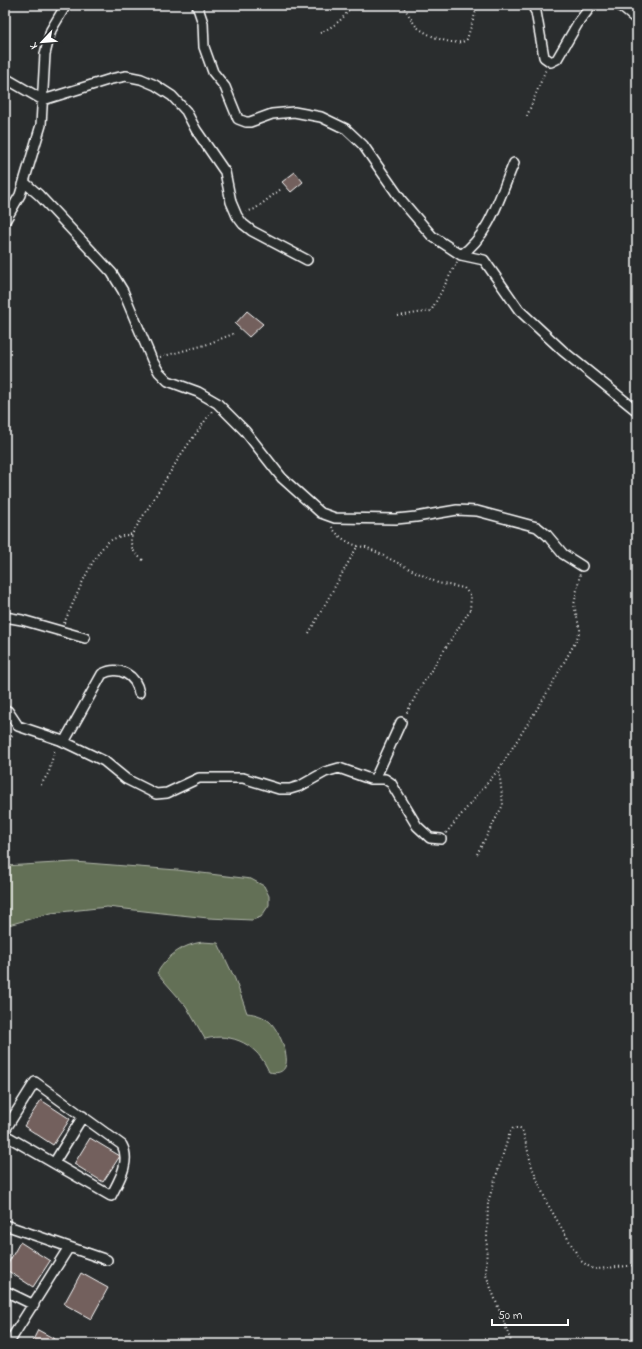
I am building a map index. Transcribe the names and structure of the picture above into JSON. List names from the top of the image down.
{
  "scale_bar": "50 m",
  "north": "bottom left"
}
